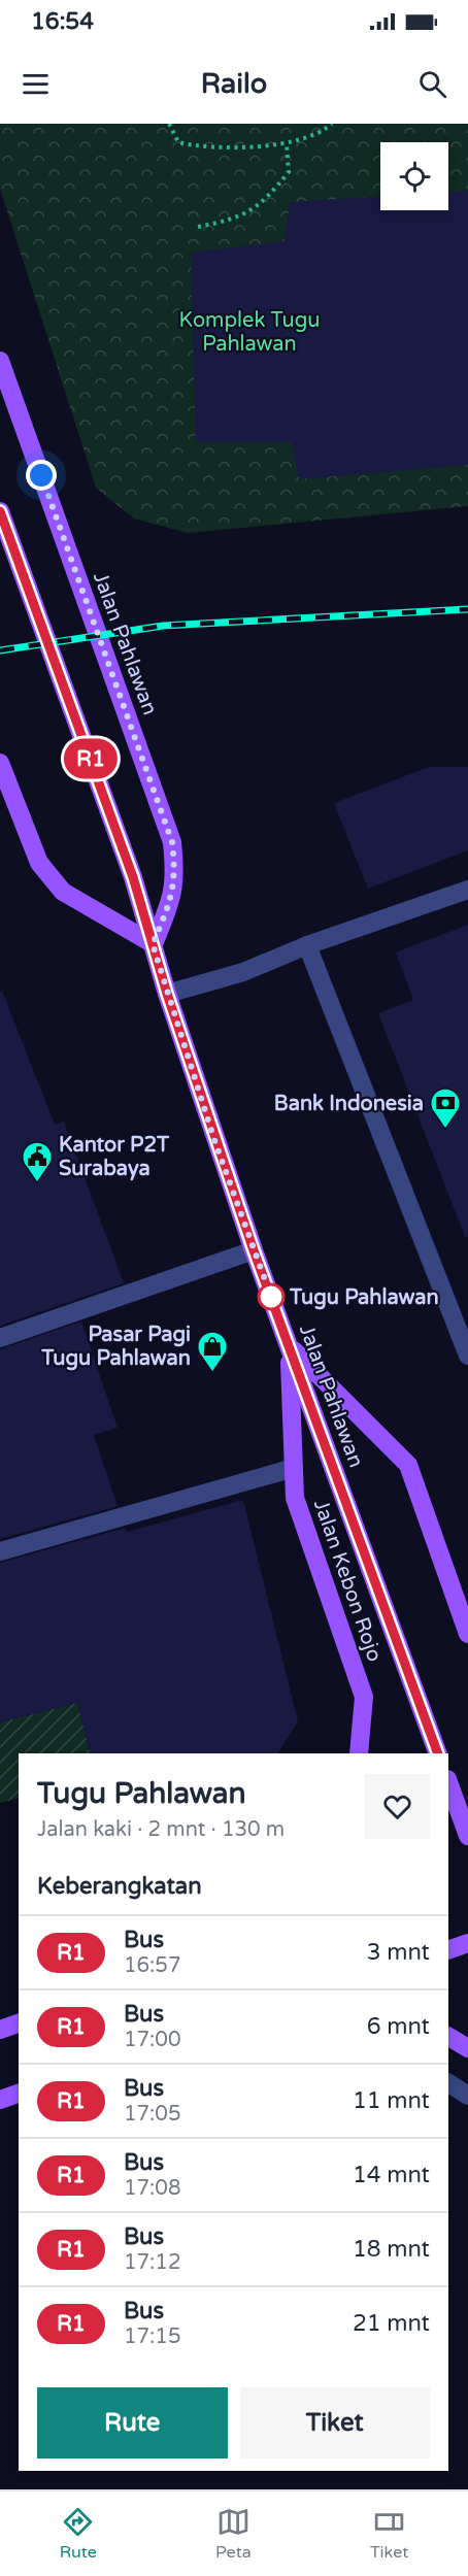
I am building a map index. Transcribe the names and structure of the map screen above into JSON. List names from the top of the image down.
{
  "streets": {
    "main road": ["Jalan Pahlawan", "Jalan Kebon Rojo"]
  },
  "crossings": [
    ["Jalan Pahlawan", "Jalan Kebon Rojo"]
  ],
  "parks": ["Komplek Tugu Pahlawan"],
  "places": {
    "bank": ["Bank Indonesia"],
    "public building": ["Kantor P2T Surabaya"],
    "other": ["Tugu Pahlawan"],
    "shop": ["Pasar Pagi Tugu Pahlawan"]
  },
  "lines": ["bus line R1"],
  "page": {
    "status": "16:54",
    "header": "Railo",
    "on_map": "R1",
    "heading": [
      ["Tugu Pahlawan", "Jalan kaki · 2 mnt · 130 m"],
      "Keberangkatan"
    ],
    "list": [
      {
        "mark": "R1",
        "name": "Bus",
        "note": "16:57",
        "value": "3 mnt"
      },
      {
        "mark": "R1",
        "name": "Bus",
        "note": "17:00",
        "value": "6 mnt"
      },
      {
        "mark": "R1",
        "name": "Bus",
        "note": "17:05",
        "value": "11 mnt"
      },
      {
        "mark": "R1",
        "name": "Bus",
        "note": "17:08",
        "value": "14 mnt"
      },
      {
        "mark": "R1",
        "name": "Bus",
        "note": "17:12",
        "value": "18 mnt"
      },
      {
        "mark": "R1",
        "name": "Bus",
        "note": "17:15",
        "value": "21 mnt"
      }
    ],
    "buttons": ["Rute", "Tiket"],
    "tabs": ["Rute", "Peta", "Tiket"]
  }
}
